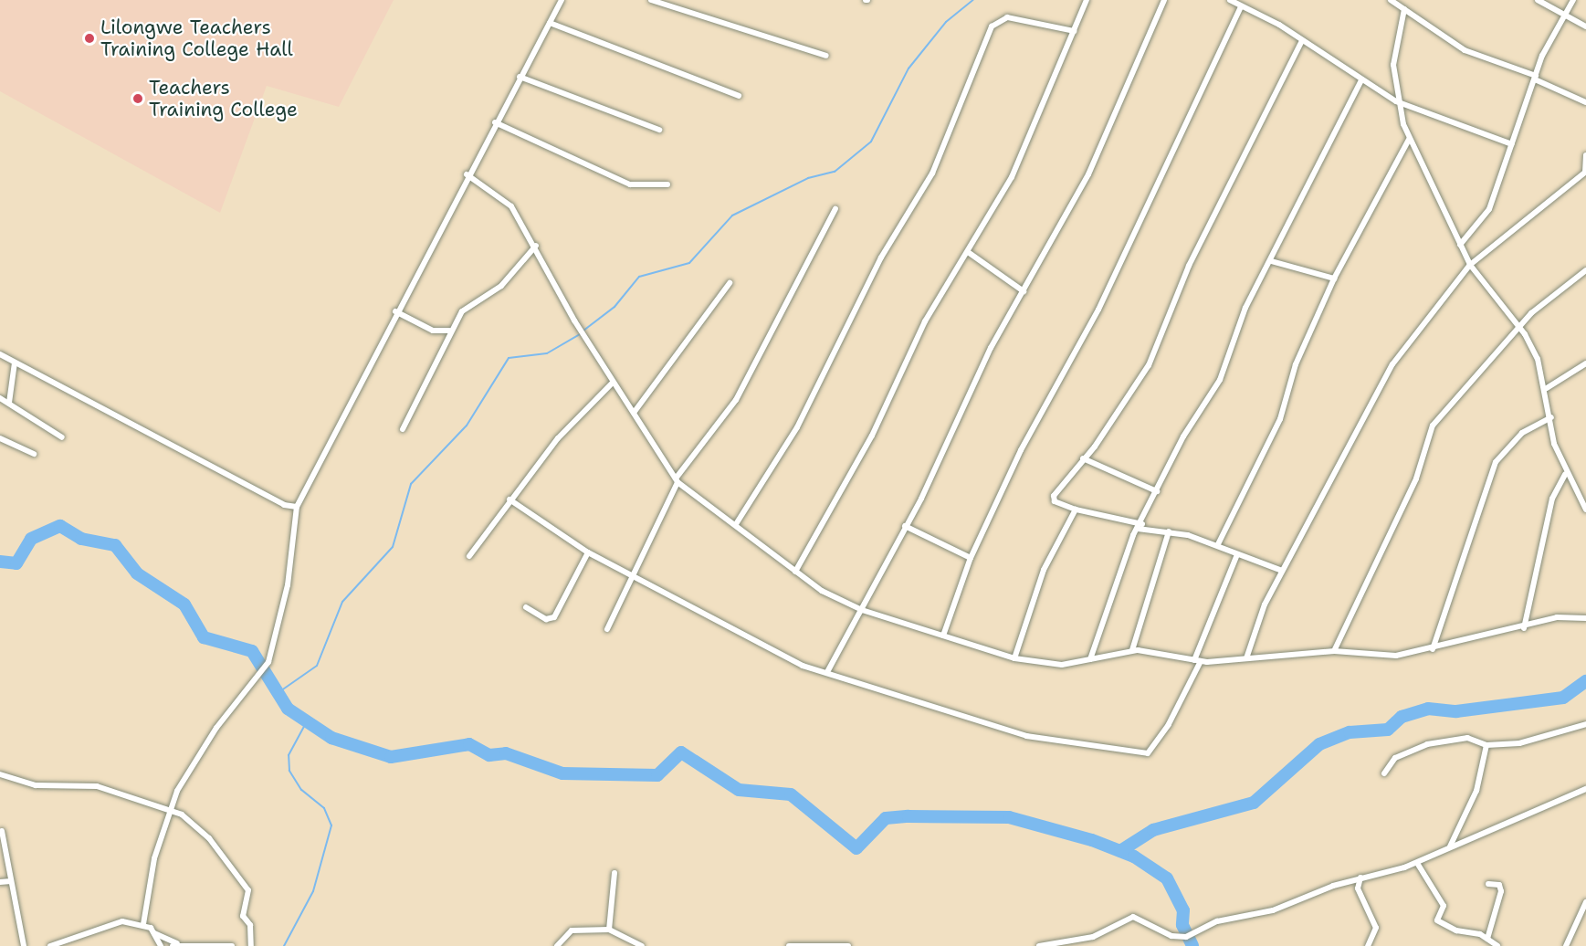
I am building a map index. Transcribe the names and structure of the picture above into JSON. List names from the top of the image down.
{
  "places": ["Lilongwe Teachers Training College Hall", "Teachers Training College"]
}
